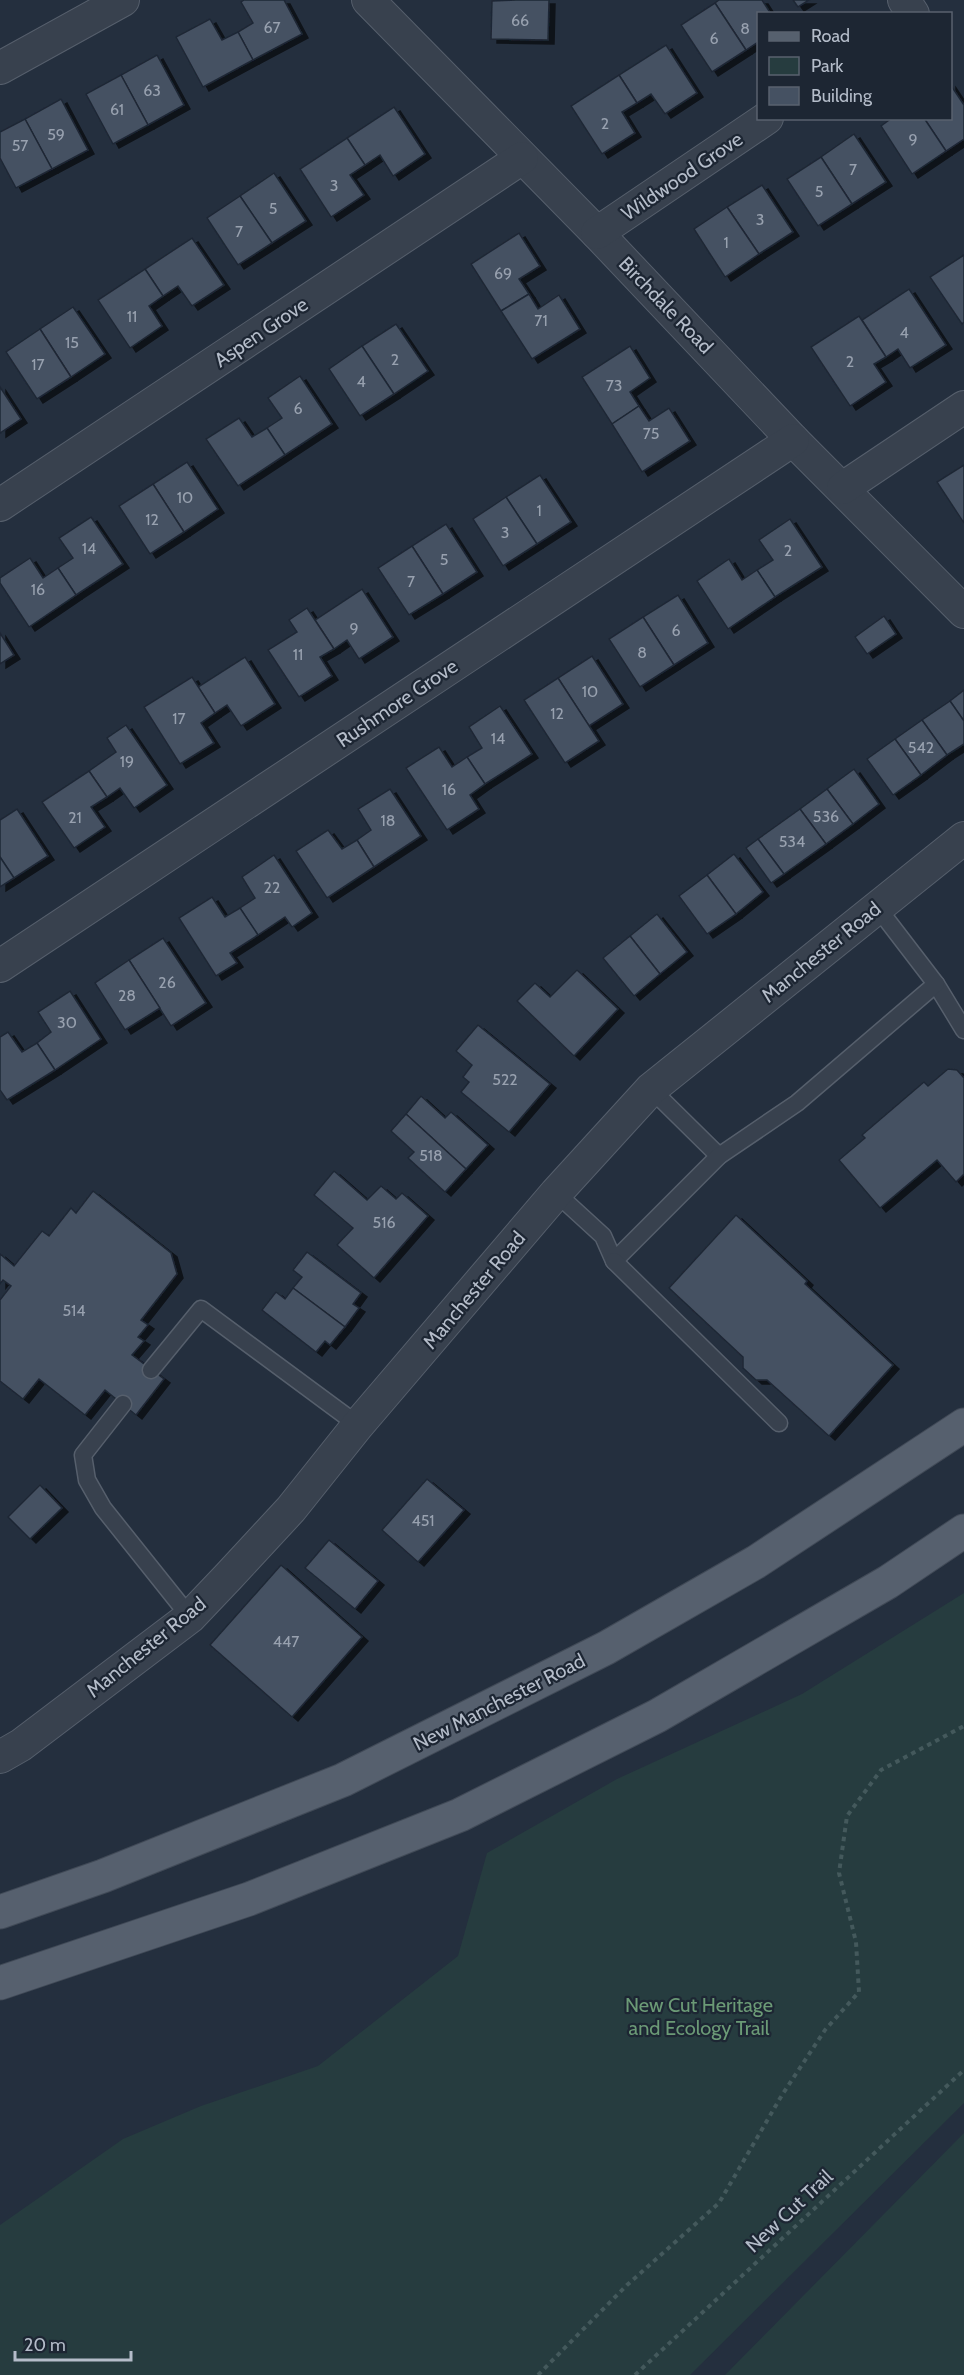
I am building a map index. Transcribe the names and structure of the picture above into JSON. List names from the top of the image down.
{
  "streets": {
    "main road": ["New Manchester Road"],
    "street": [
      "Wildwood Grove",
      "Birchdale Road",
      "Aspen Grove",
      "Rushmore Grove",
      "Manchester Road"
    ],
    "path": ["New Cut Trail"]
  },
  "crossings": [
    ["Wildwood Grove", "Birchdale Road"],
    ["Birchdale Road", "Aspen Grove"],
    ["Birchdale Road", "Rushmore Grove"]
  ],
  "parks": ["New Cut Heritage and Ecology Trail"],
  "house_numbers": [
    "66",
    "67",
    "8",
    "6",
    "63",
    "61",
    "2",
    "59",
    "9",
    "57",
    "7",
    "3",
    "5",
    "5",
    "3",
    "7",
    "1",
    "69",
    "11",
    "71",
    "4",
    "15",
    "2",
    "2",
    "17",
    "4",
    "73",
    "6",
    "75",
    "10",
    "1",
    "12",
    "3",
    "14",
    "2",
    "5",
    "7",
    "16",
    "9",
    "6",
    "8",
    "11",
    "10",
    "12",
    "17",
    "14",
    "542",
    "19",
    "16",
    "536",
    "21",
    "18",
    "534",
    "22",
    "26",
    "28",
    "30",
    "522",
    "518",
    "516",
    "514",
    "451",
    "447"
  ],
  "legend": ["Road", "Park", "Building"],
  "scale_bar": "20 m"
}
